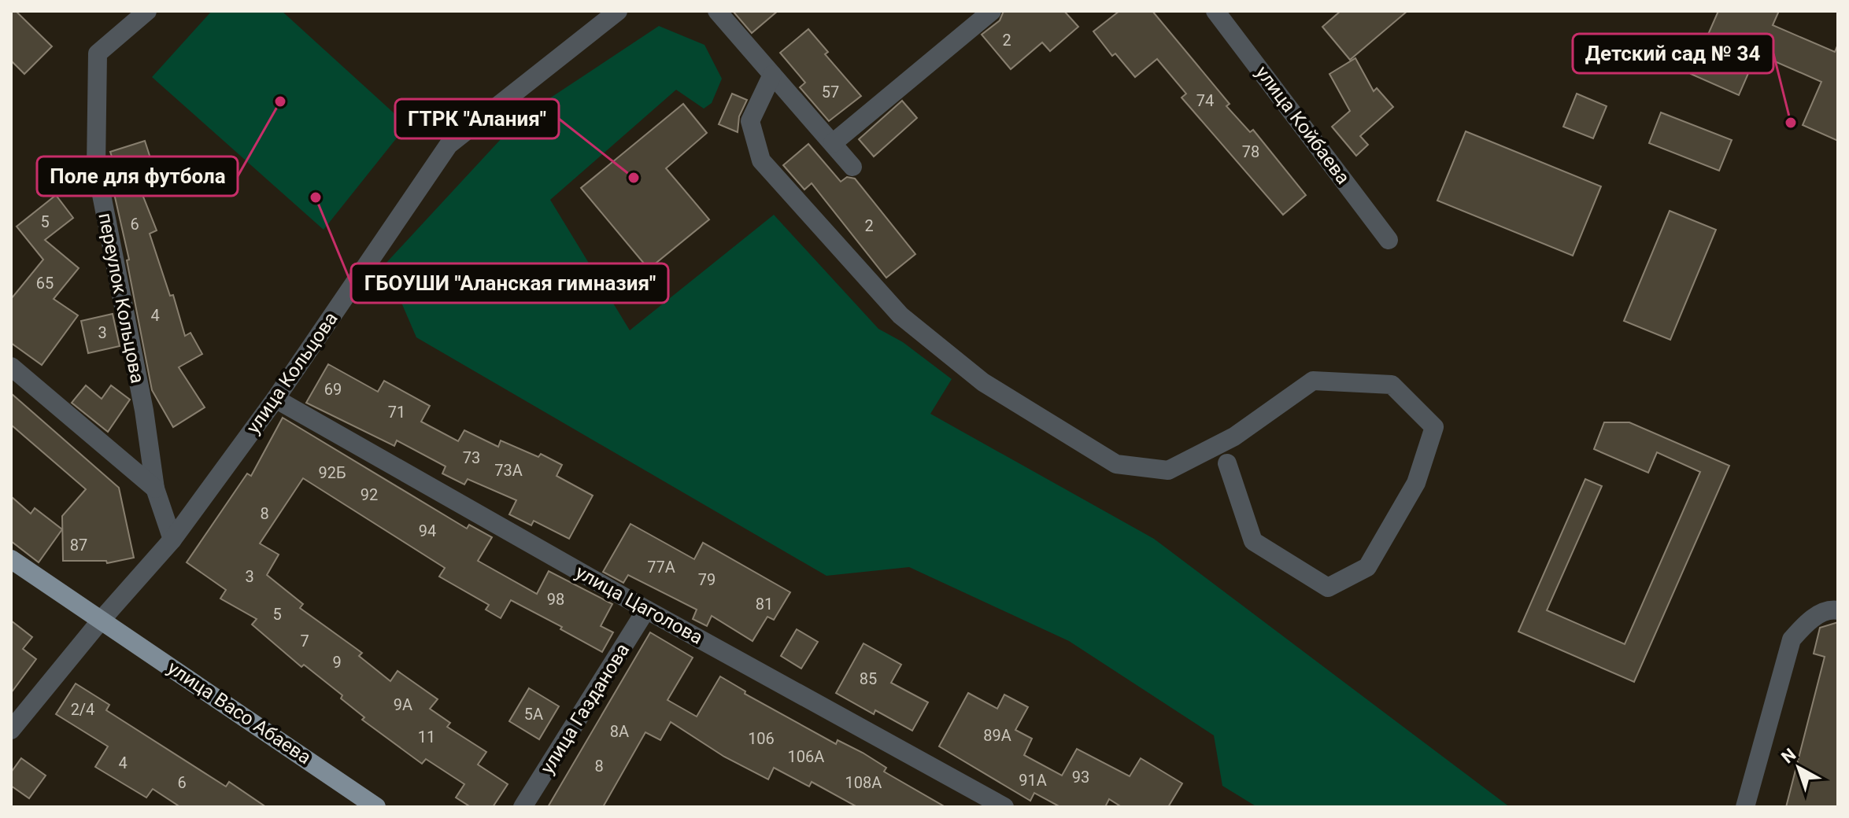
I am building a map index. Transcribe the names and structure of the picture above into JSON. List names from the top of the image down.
{
  "streets": {
    "main road": ["улица Васо Абаева"],
    "street": [
      "улица Койбаева",
      "переулок Кольцова",
      "улица Кольцова",
      "улица Цаголова",
      "улица Газданова"
    ]
  },
  "crossings": [
    ["переулок Кольцова", "улица Кольцова"],
    ["улица Кольцова", "улица Цаголова"],
    ["улица Кольцова", "улица Васо Абаева"],
    ["улица Цаголова", "улица Газданова"]
  ],
  "places": [
    "Поле для футбола",
    "Детский сад № 34",
    "ГТРК \"Алания\"",
    "ГБОУШИ \"Аланская гимназия\""
  ],
  "house_numbers": [
    "2",
    "57",
    "74",
    "78",
    "5",
    "6",
    "2",
    "65",
    "4",
    "3",
    "69",
    "71",
    "73",
    "73А",
    "92Б",
    "92",
    "8",
    "94",
    "87",
    "77А",
    "3",
    "79",
    "98",
    "81",
    "5",
    "7",
    "9",
    "85",
    "9А",
    "2/4",
    "5А",
    "8А",
    "89А",
    "11",
    "106",
    "106А",
    "4",
    "8",
    "93",
    "91А",
    "6",
    "108А"
  ],
  "north": "top left"
}
